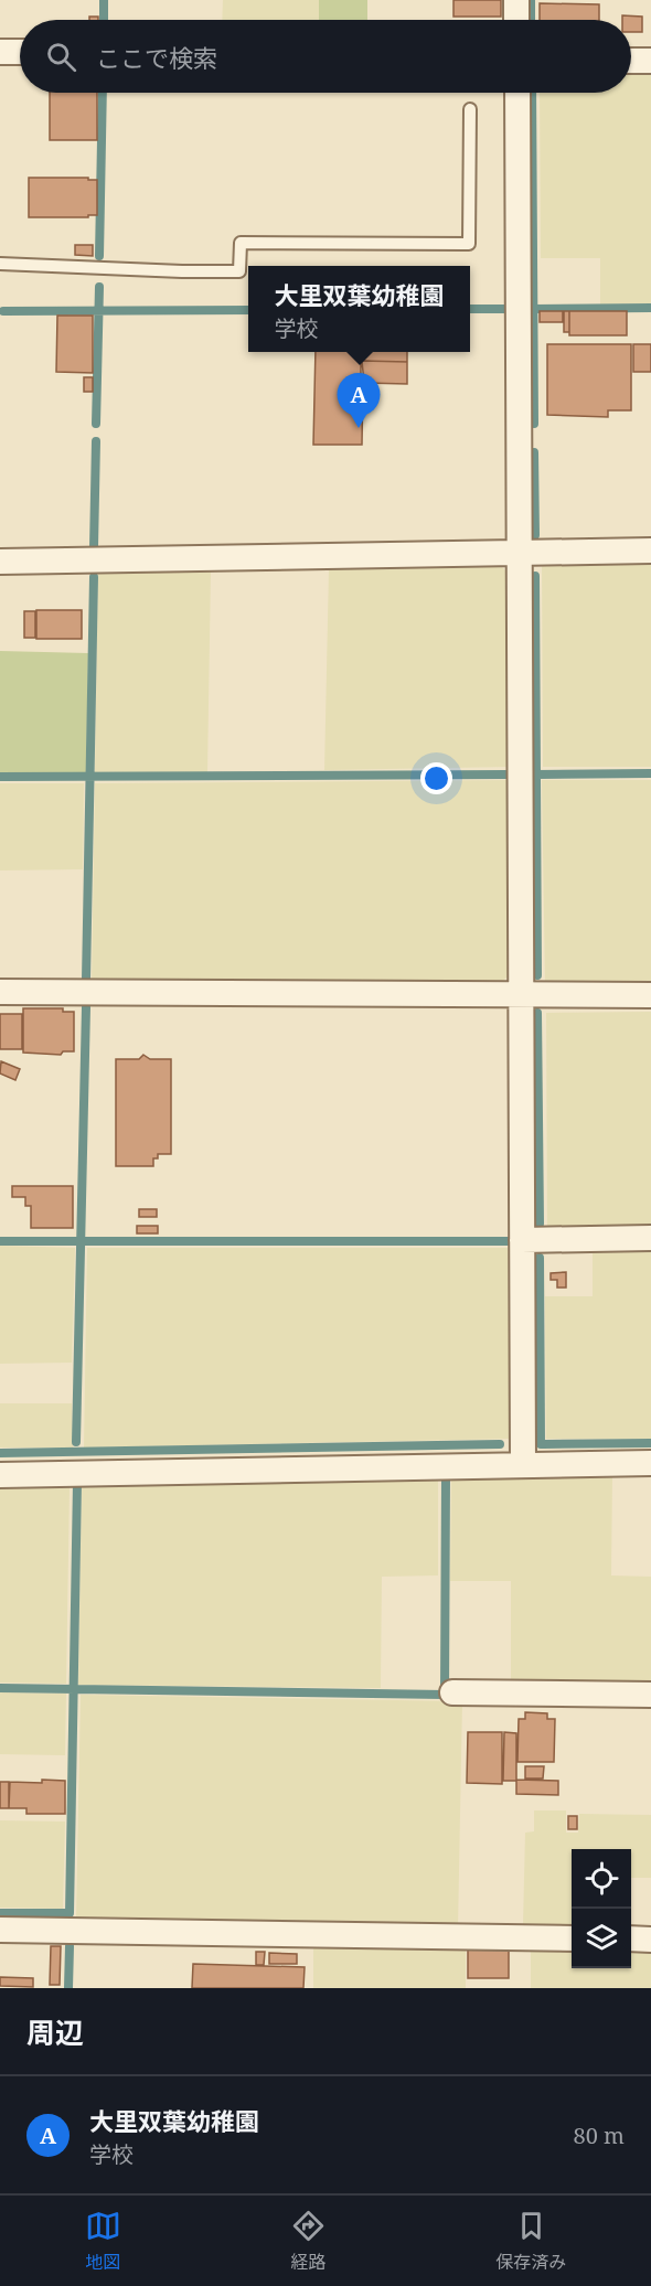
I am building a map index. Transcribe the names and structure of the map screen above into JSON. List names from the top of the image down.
{
  "page": {
    "search": "ここで検索",
    "popup": ["大里双葉幼稚園", "学校"],
    "pins": "A",
    "heading": "周辺",
    "list": [
      {
        "mark": "A",
        "name": "大里双葉幼稚園",
        "note": "学校",
        "value": "80 m"
      }
    ],
    "nav": ["地図", "経路", "保存済み"]
  }
}
